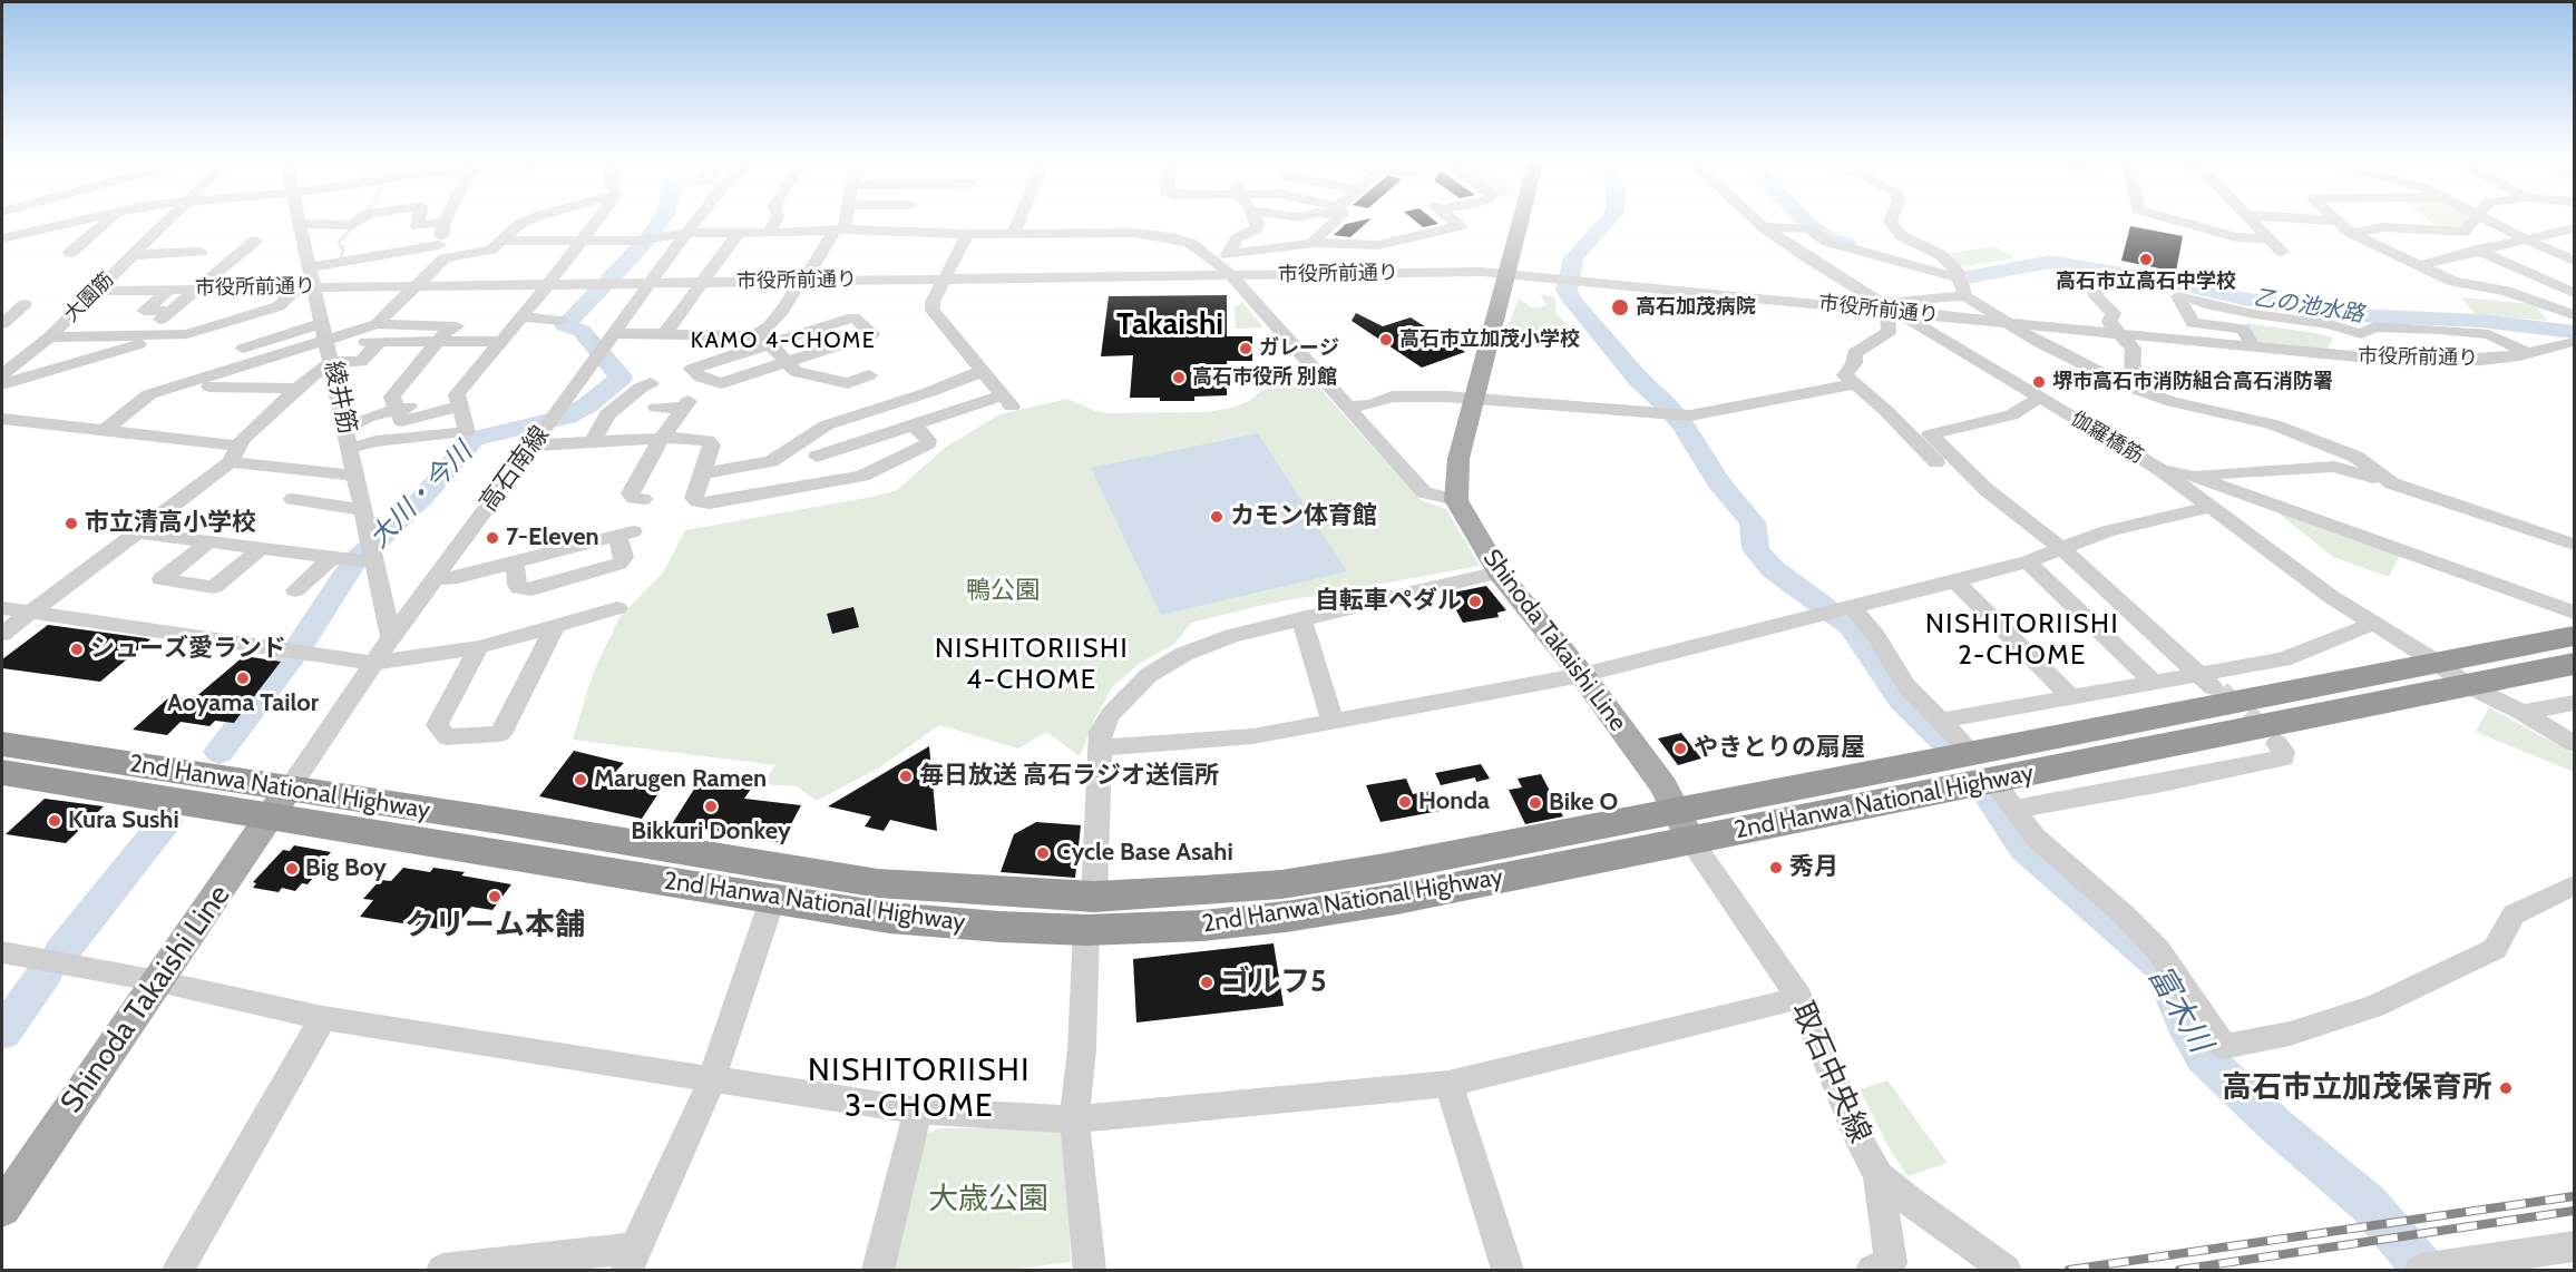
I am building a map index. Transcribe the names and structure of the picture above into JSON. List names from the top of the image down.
{
  "streets": {
    "highway": ["2nd Hanwa National Highway"],
    "main road": ["Shinoda Takaishi Line"],
    "street": [
      "市役所前通り",
      "大園筋",
      "綾井筋",
      "伽羅橋筋",
      "高石南線",
      "取石中央線"
    ]
  },
  "crossings": [
    ["市役所前通り", "大園筋"],
    ["市役所前通り", "綾井筋"],
    ["市役所前通り", "伽羅橋筋"],
    ["市役所前通り", "高石南線"],
    ["綾井筋", "高石南線"],
    ["高石南線", "Shinoda Takaishi Line"],
    ["高石南線", "2nd Hanwa National Highway"],
    ["Shinoda Takaishi Line", "2nd Hanwa National Highway"],
    ["Shinoda Takaishi Line", "取石中央線"],
    ["2nd Hanwa National Highway", "取石中央線"]
  ],
  "districts": [
    "Takaishi",
    "KAMO 4-CHOME",
    "NISHITORIISHI 2-CHOME",
    "NISHITORIISHI 4-CHOME",
    "NISHITORIISHI 3-CHOME"
  ],
  "water": ["乙の池水路", "大川・今川", "富木川"],
  "parks": ["鴨公園", "大歳公園"],
  "places": [
    "高石市立高石中学校",
    "高石加茂病院",
    "高石市立加茂小学校",
    "ガレージ",
    "高石市役所 別館",
    "堺市高石市消防組合高石消防署",
    "カモン体育館",
    "市立清高小学校",
    "7-Eleven",
    "自転車ペダル",
    "シューズ愛ランド",
    "Aoyama Tailor",
    "やきとりの扇屋",
    "毎日放送 高石ラジオ送信所",
    "Marugen Ramen",
    "Honda",
    "Bike O",
    "Bikkuri Donkey",
    "Kura Sushi",
    "Cycle Base Asahi",
    "秀月",
    "Big Boy",
    "クリーム本舗",
    "ゴルフ5",
    "高石市立加茂保育所"
  ]
}
